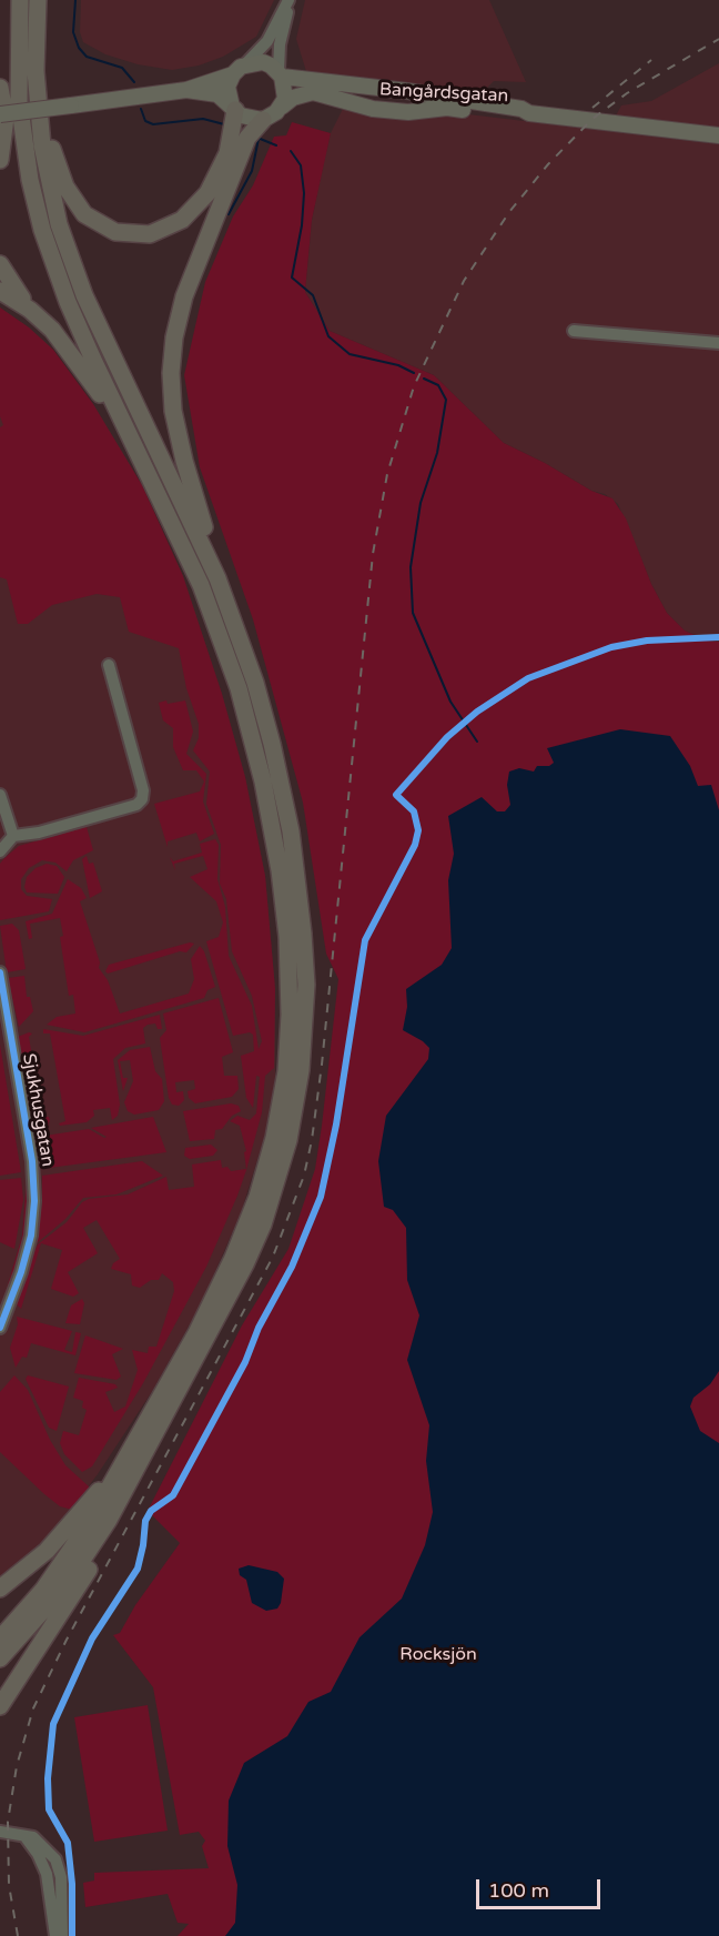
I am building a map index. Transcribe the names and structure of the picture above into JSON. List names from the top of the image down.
{
  "streets": {
    "main road": ["Bangårdsgatan"],
    "street": ["Sjukhusgatan"]
  },
  "parks": ["Rocksjön"],
  "scale_bar": "100 m"
}
